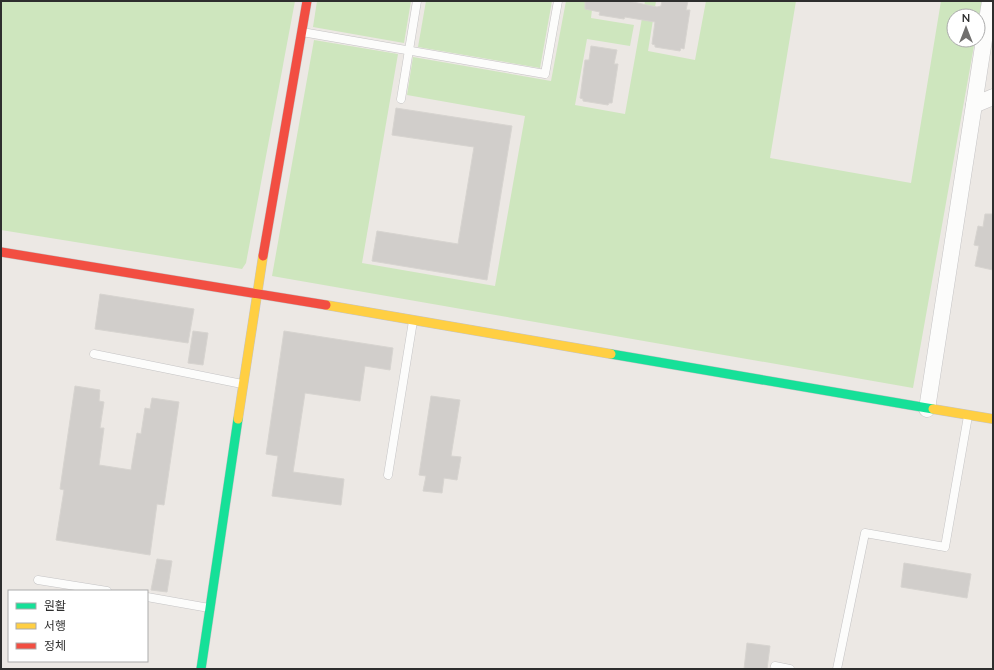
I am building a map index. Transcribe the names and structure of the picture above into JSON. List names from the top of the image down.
{
  "legend": ["원활", "서행", "정체"],
  "north": "top"
}
